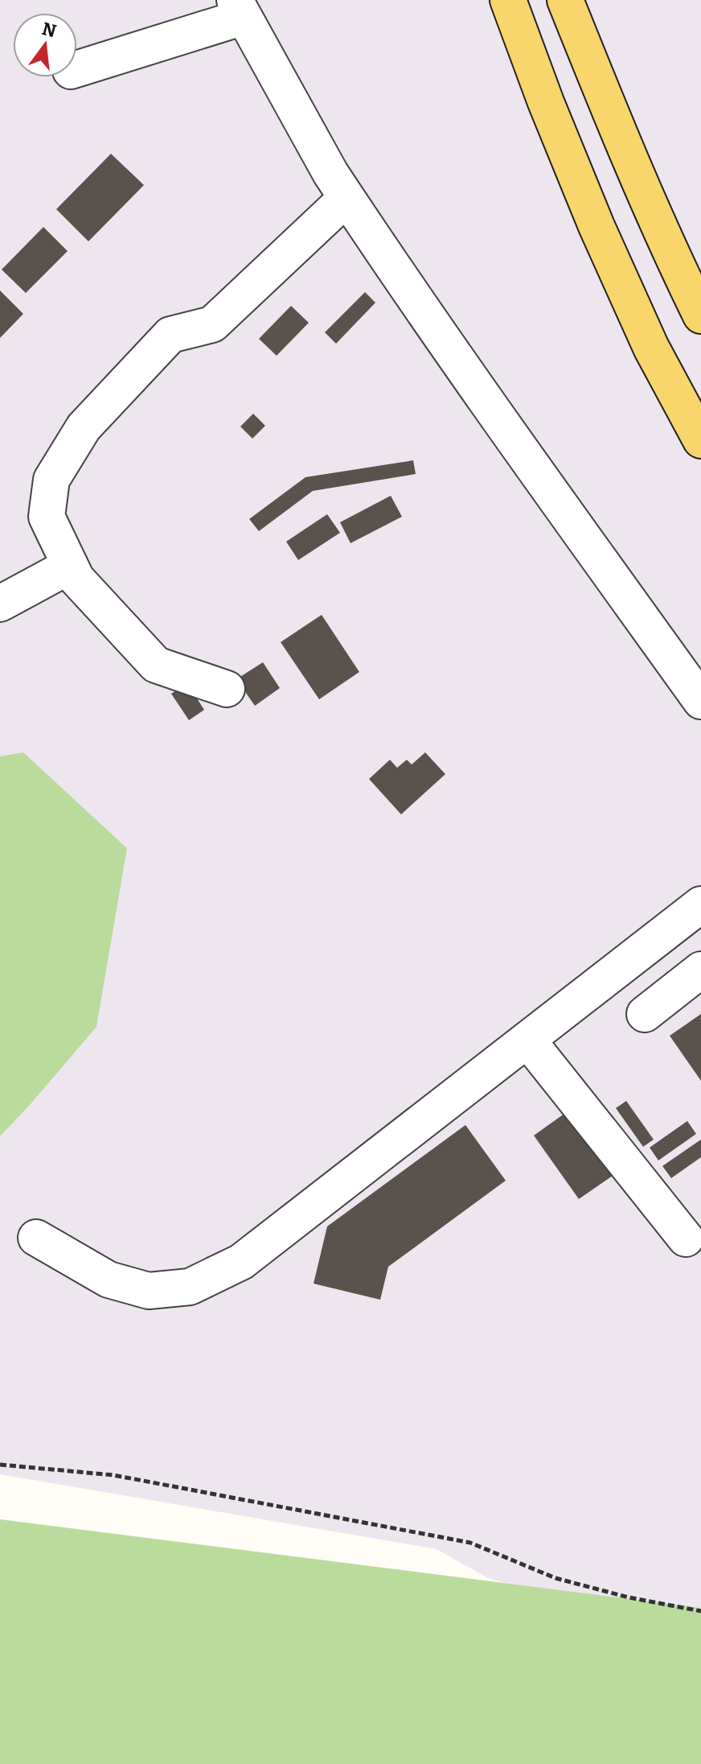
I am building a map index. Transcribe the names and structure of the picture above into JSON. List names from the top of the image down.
{
  "north": "top"
}
